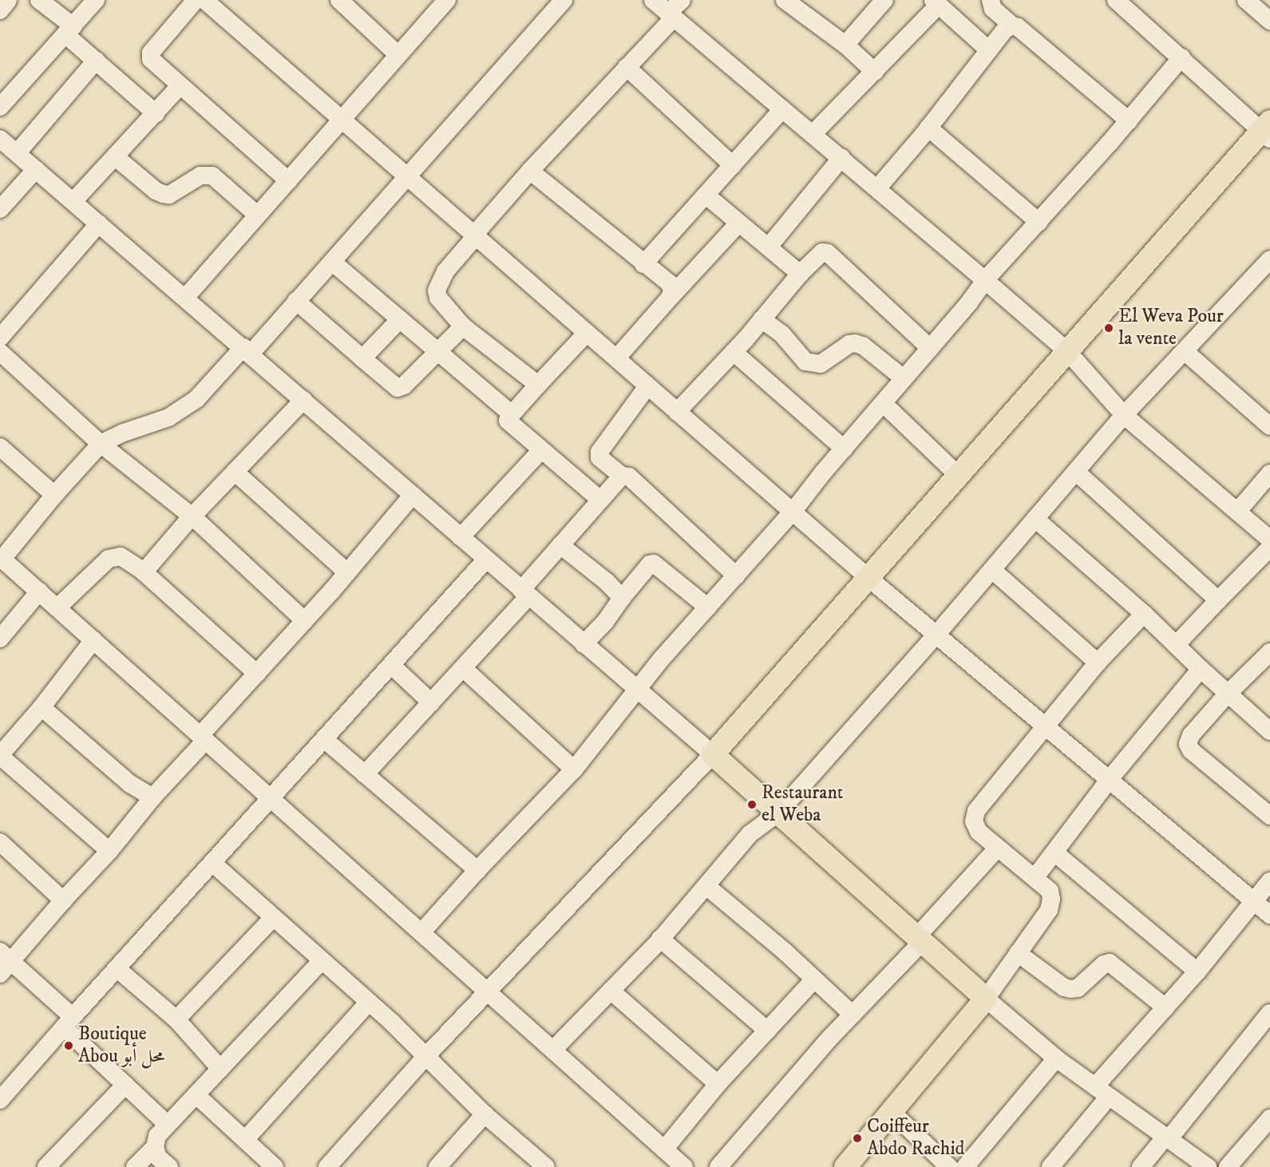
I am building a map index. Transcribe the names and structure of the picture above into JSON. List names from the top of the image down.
{
  "places": [
    "El Weva Pour la vente",
    "Restaurant el Weba",
    "Boutique Abou محل أبو",
    "Coiffeur Abdo Rachid"
  ]
}
